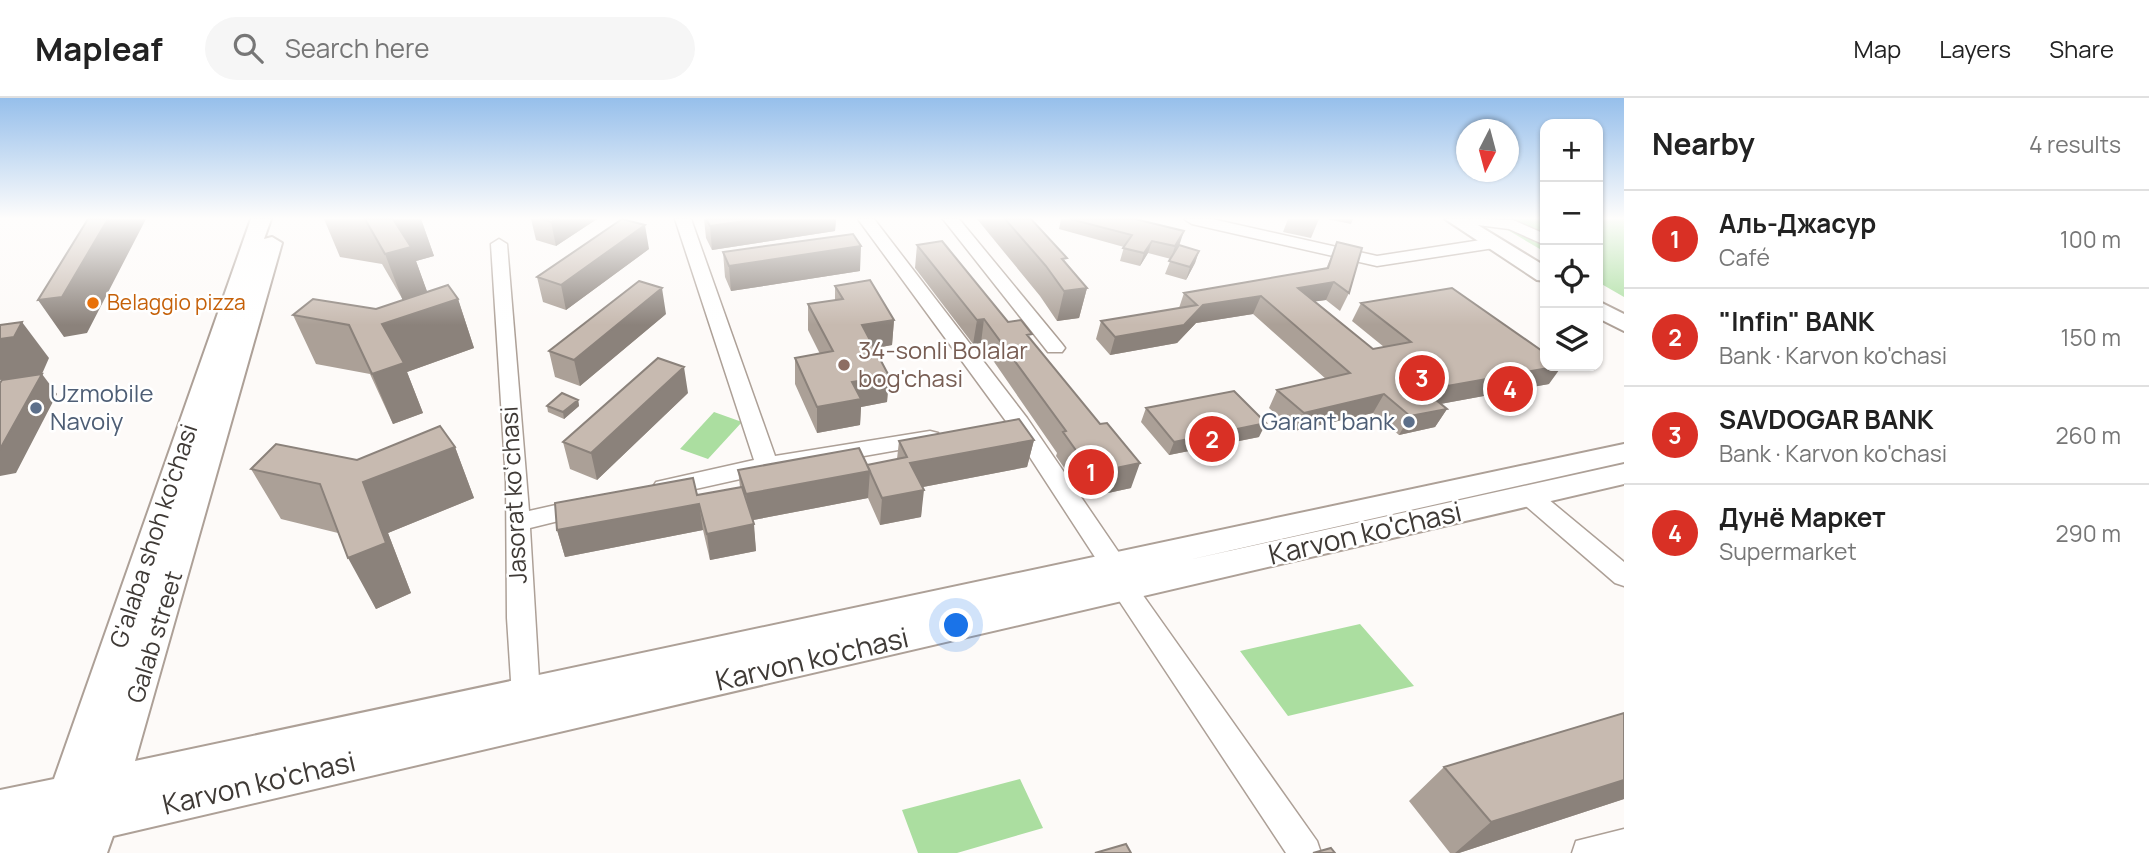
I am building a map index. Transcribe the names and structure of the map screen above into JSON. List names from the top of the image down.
{
  "streets": {
    "main road": ["Karvon ko'chasi", "G'alaba shoh ko'chasi", "Galab street"],
    "street": ["Jasorat ko‘chasi"]
  },
  "crossings": [
    ["Karvon ko'chasi", "G'alaba shoh ko'chasi"],
    ["Karvon ko'chasi", "Galab street"]
  ],
  "places": [
    "Belaggio pizza",
    "34-sonli Bolalar bog'chasi",
    "Uzmobile Navoiy",
    "Garant bank"
  ],
  "north": "bottom",
  "page": {
    "header": "Mapleaf",
    "search": "Search here",
    "nav": ["Map", "Layers", "Share"],
    "heading": ["Nearby", "4 results"],
    "map_buttons": ["+", "−"],
    "list": [
      {
        "mark": "1",
        "name": "Аль-Джасур",
        "note": "Café",
        "value": "100 m"
      },
      {
        "mark": "2",
        "name": "\"Infin\" BANK",
        "note": "Bank · Karvon ko'chasi",
        "value": "150 m"
      },
      {
        "mark": "3",
        "name": "SAVDOGAR BANK",
        "note": "Bank · Karvon ko'chasi",
        "value": "260 m"
      },
      {
        "mark": "4",
        "name": "Дунё Маркет",
        "note": "Supermarket",
        "value": "290 m"
      }
    ],
    "pins": [
      "3",
      "4",
      "2",
      "1"
    ]
  }
}
